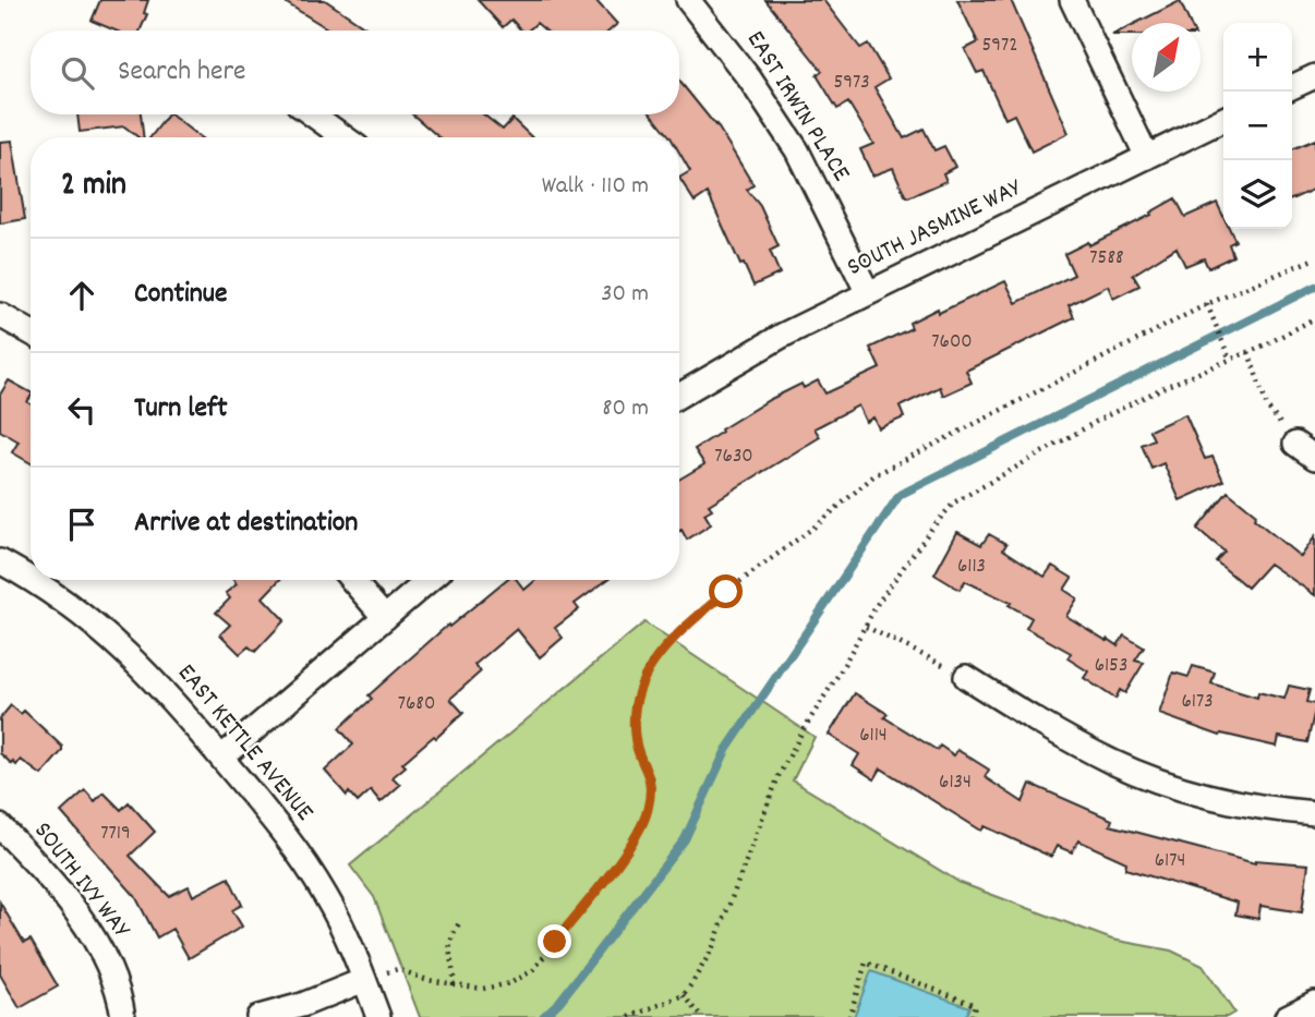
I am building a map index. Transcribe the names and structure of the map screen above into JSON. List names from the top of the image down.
{
  "streets": {
    "street": [
      "EAST IRWIN PLACE",
      "SOUTH JASMINE WAY",
      "EAST KETTLE AVENUE",
      "SOUTH IVY WAY"
    ]
  },
  "crossings": [
    ["EAST IRWIN PLACE", "SOUTH JASMINE WAY"]
  ],
  "house_numbers": [
    "5972",
    "5973",
    "7588",
    "7600",
    "7630",
    "6113",
    "6153",
    "6173",
    "7680",
    "6114",
    "6134",
    "7719",
    "6174"
  ],
  "north": "top right",
  "page": {
    "map_buttons": ["+", "−"],
    "search": "Search here",
    "heading": ["2 min", "Walk · 110 m"],
    "list": [
      ["Continue", "30 m"],
      ["Turn left", "80 m"],
      "Arrive at destination"
    ]
  }
}
